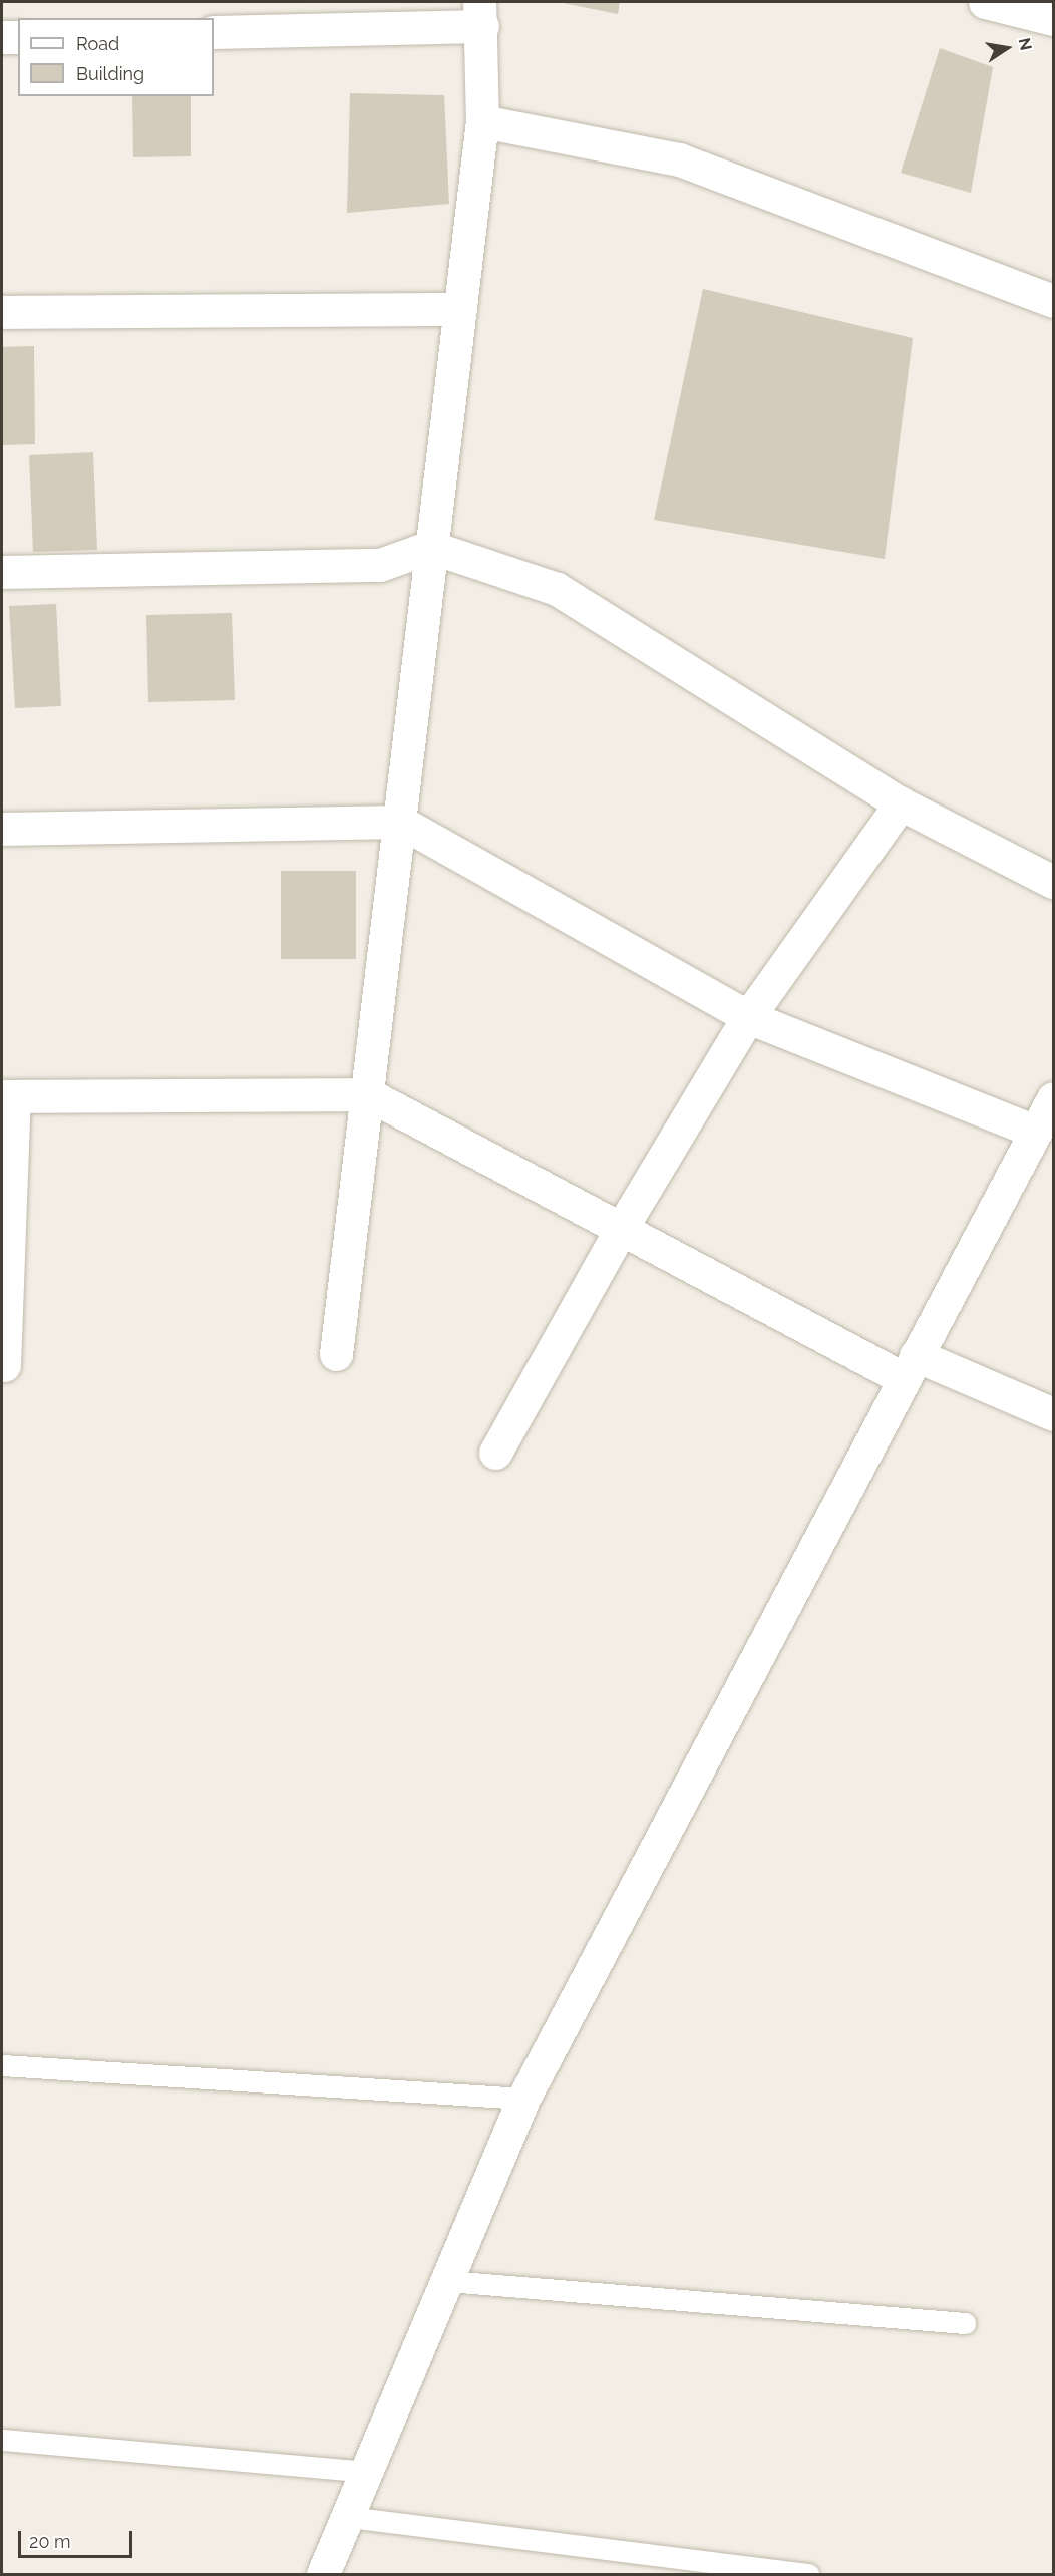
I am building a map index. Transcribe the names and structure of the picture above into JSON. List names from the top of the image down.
{
  "legend": ["Road", "Building"],
  "scale_bar": "20 m",
  "north": "right"
}
